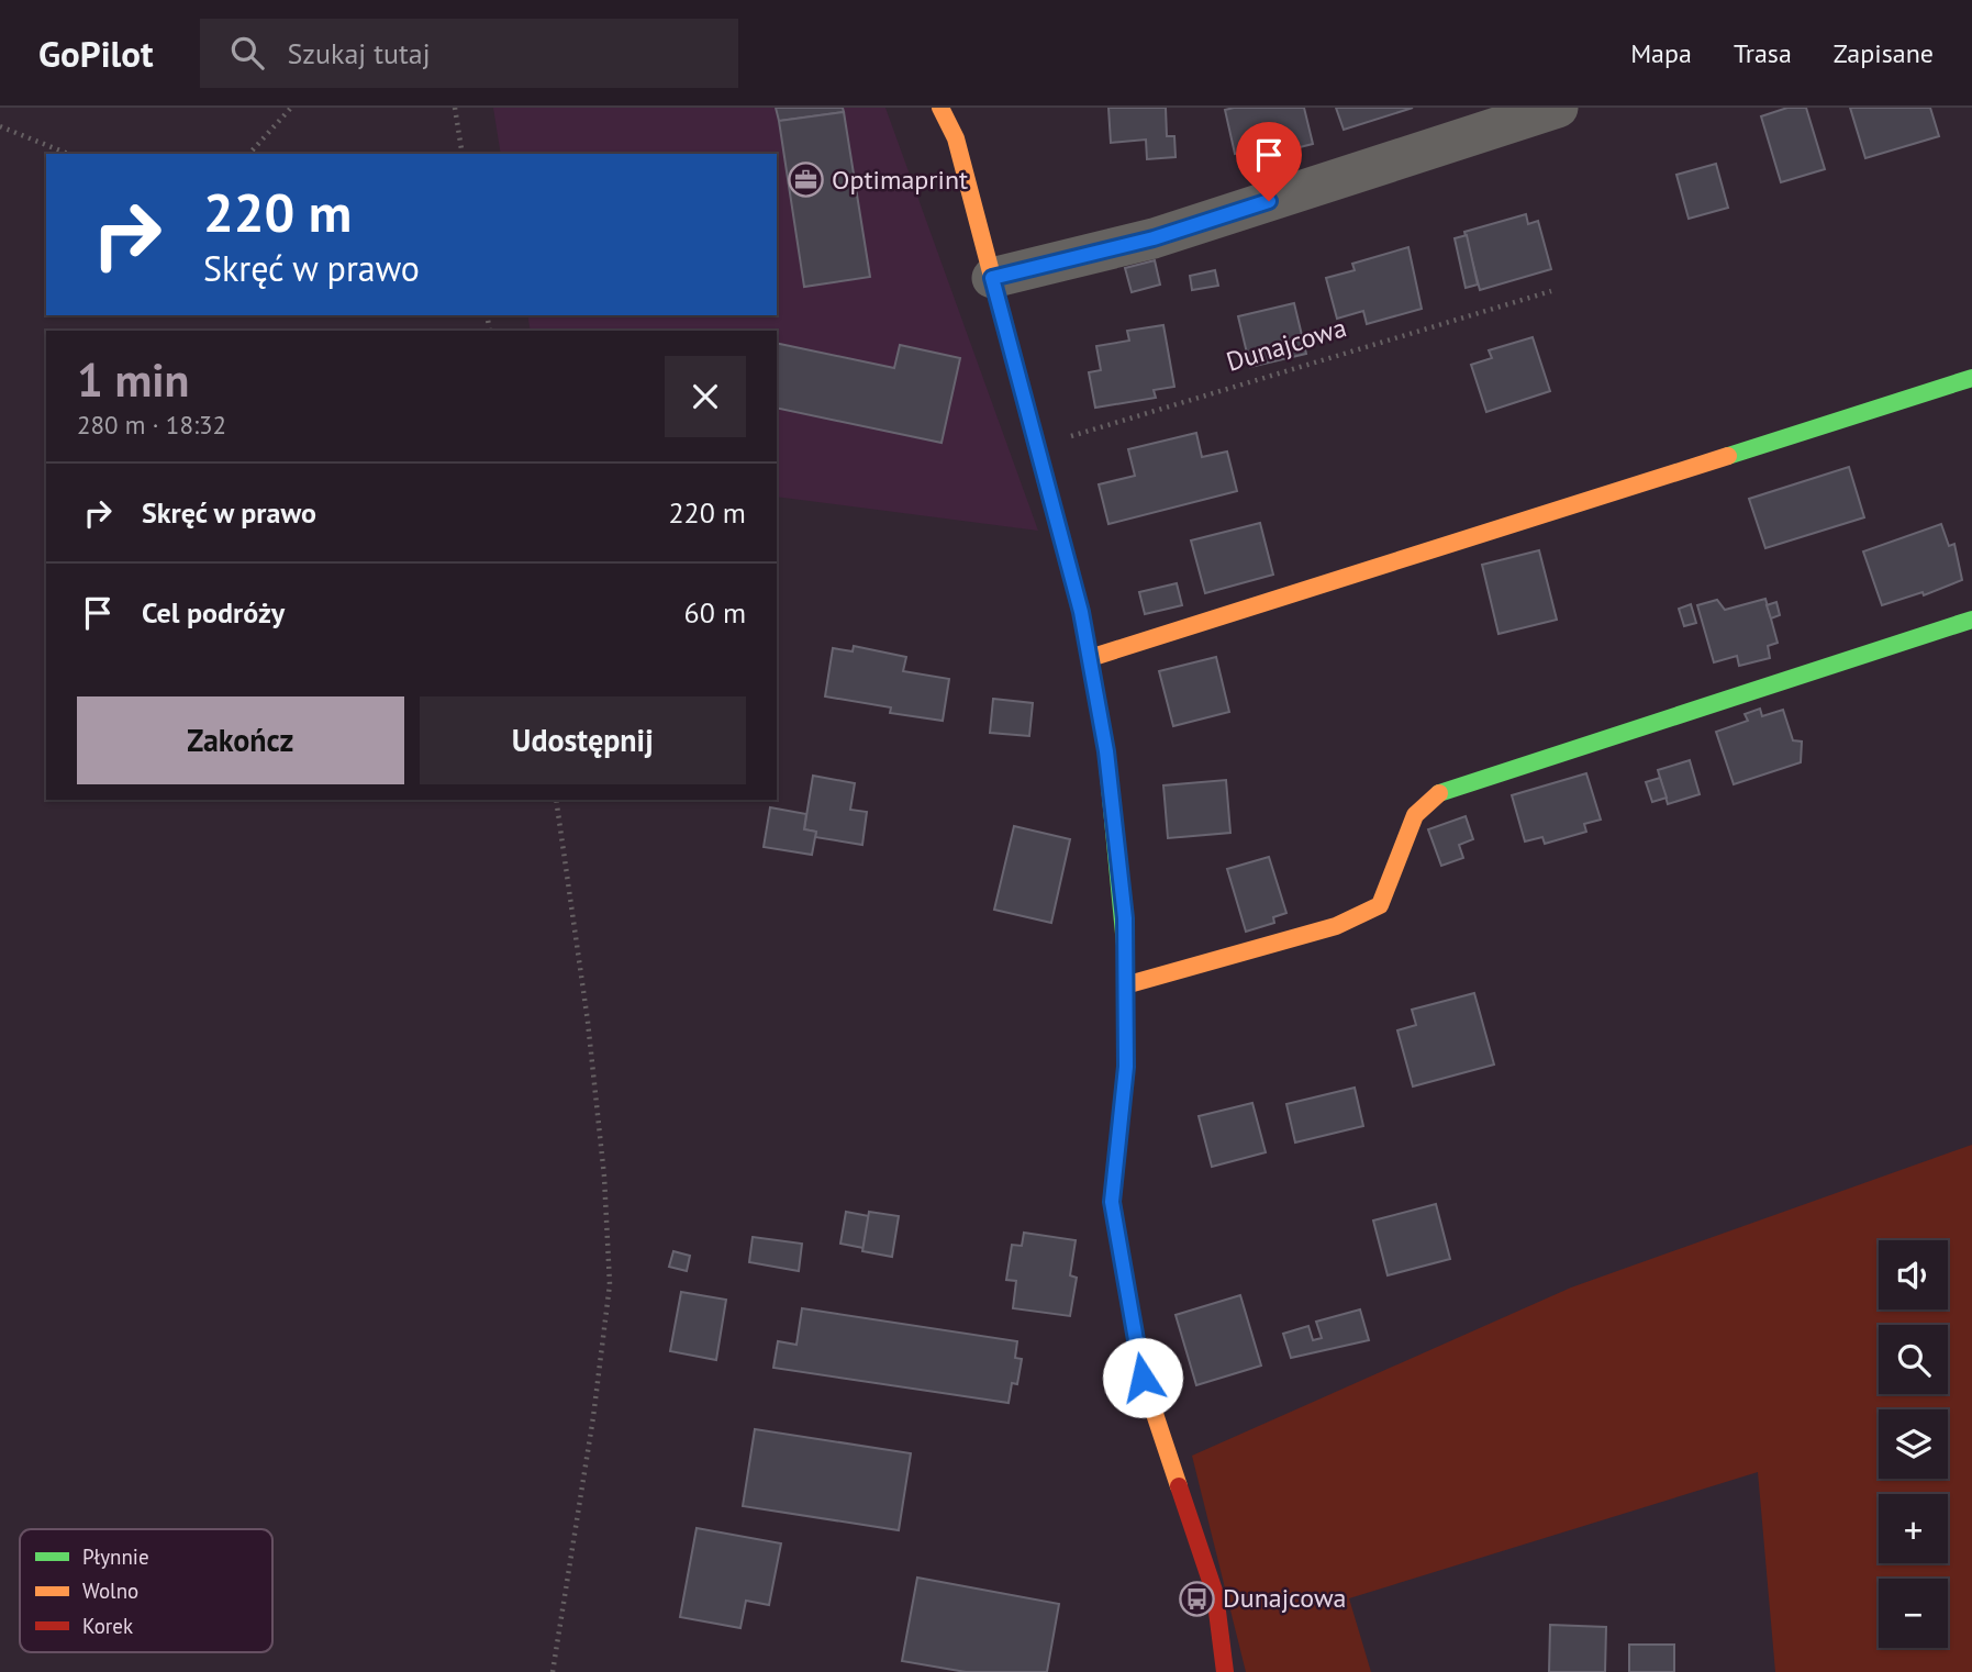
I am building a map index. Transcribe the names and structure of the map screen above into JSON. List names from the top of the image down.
{
  "streets": {
    "path": ["Dunajcowa"]
  },
  "places": {
    "office": ["Optimaprint"],
    "bus stop": ["Dunajcowa"]
  },
  "legend": ["Płynnie", "Wolno", "Korek"],
  "page": {
    "header": "GoPilot",
    "search": "Szukaj tutaj",
    "nav": ["Mapa", "Trasa", "Zapisane"],
    "turn": ["220 m", "Skręć w prawo"],
    "heading": ["1 min", "280 m · 18:32"],
    "list": [
      {
        "name": "Skręć w prawo",
        "value": "220 m"
      },
      {
        "name": "Cel podróży",
        "value": "60 m"
      }
    ],
    "buttons": ["Zakończ", "Udostępnij"],
    "map_buttons": ["+", "−"]
  }
}
